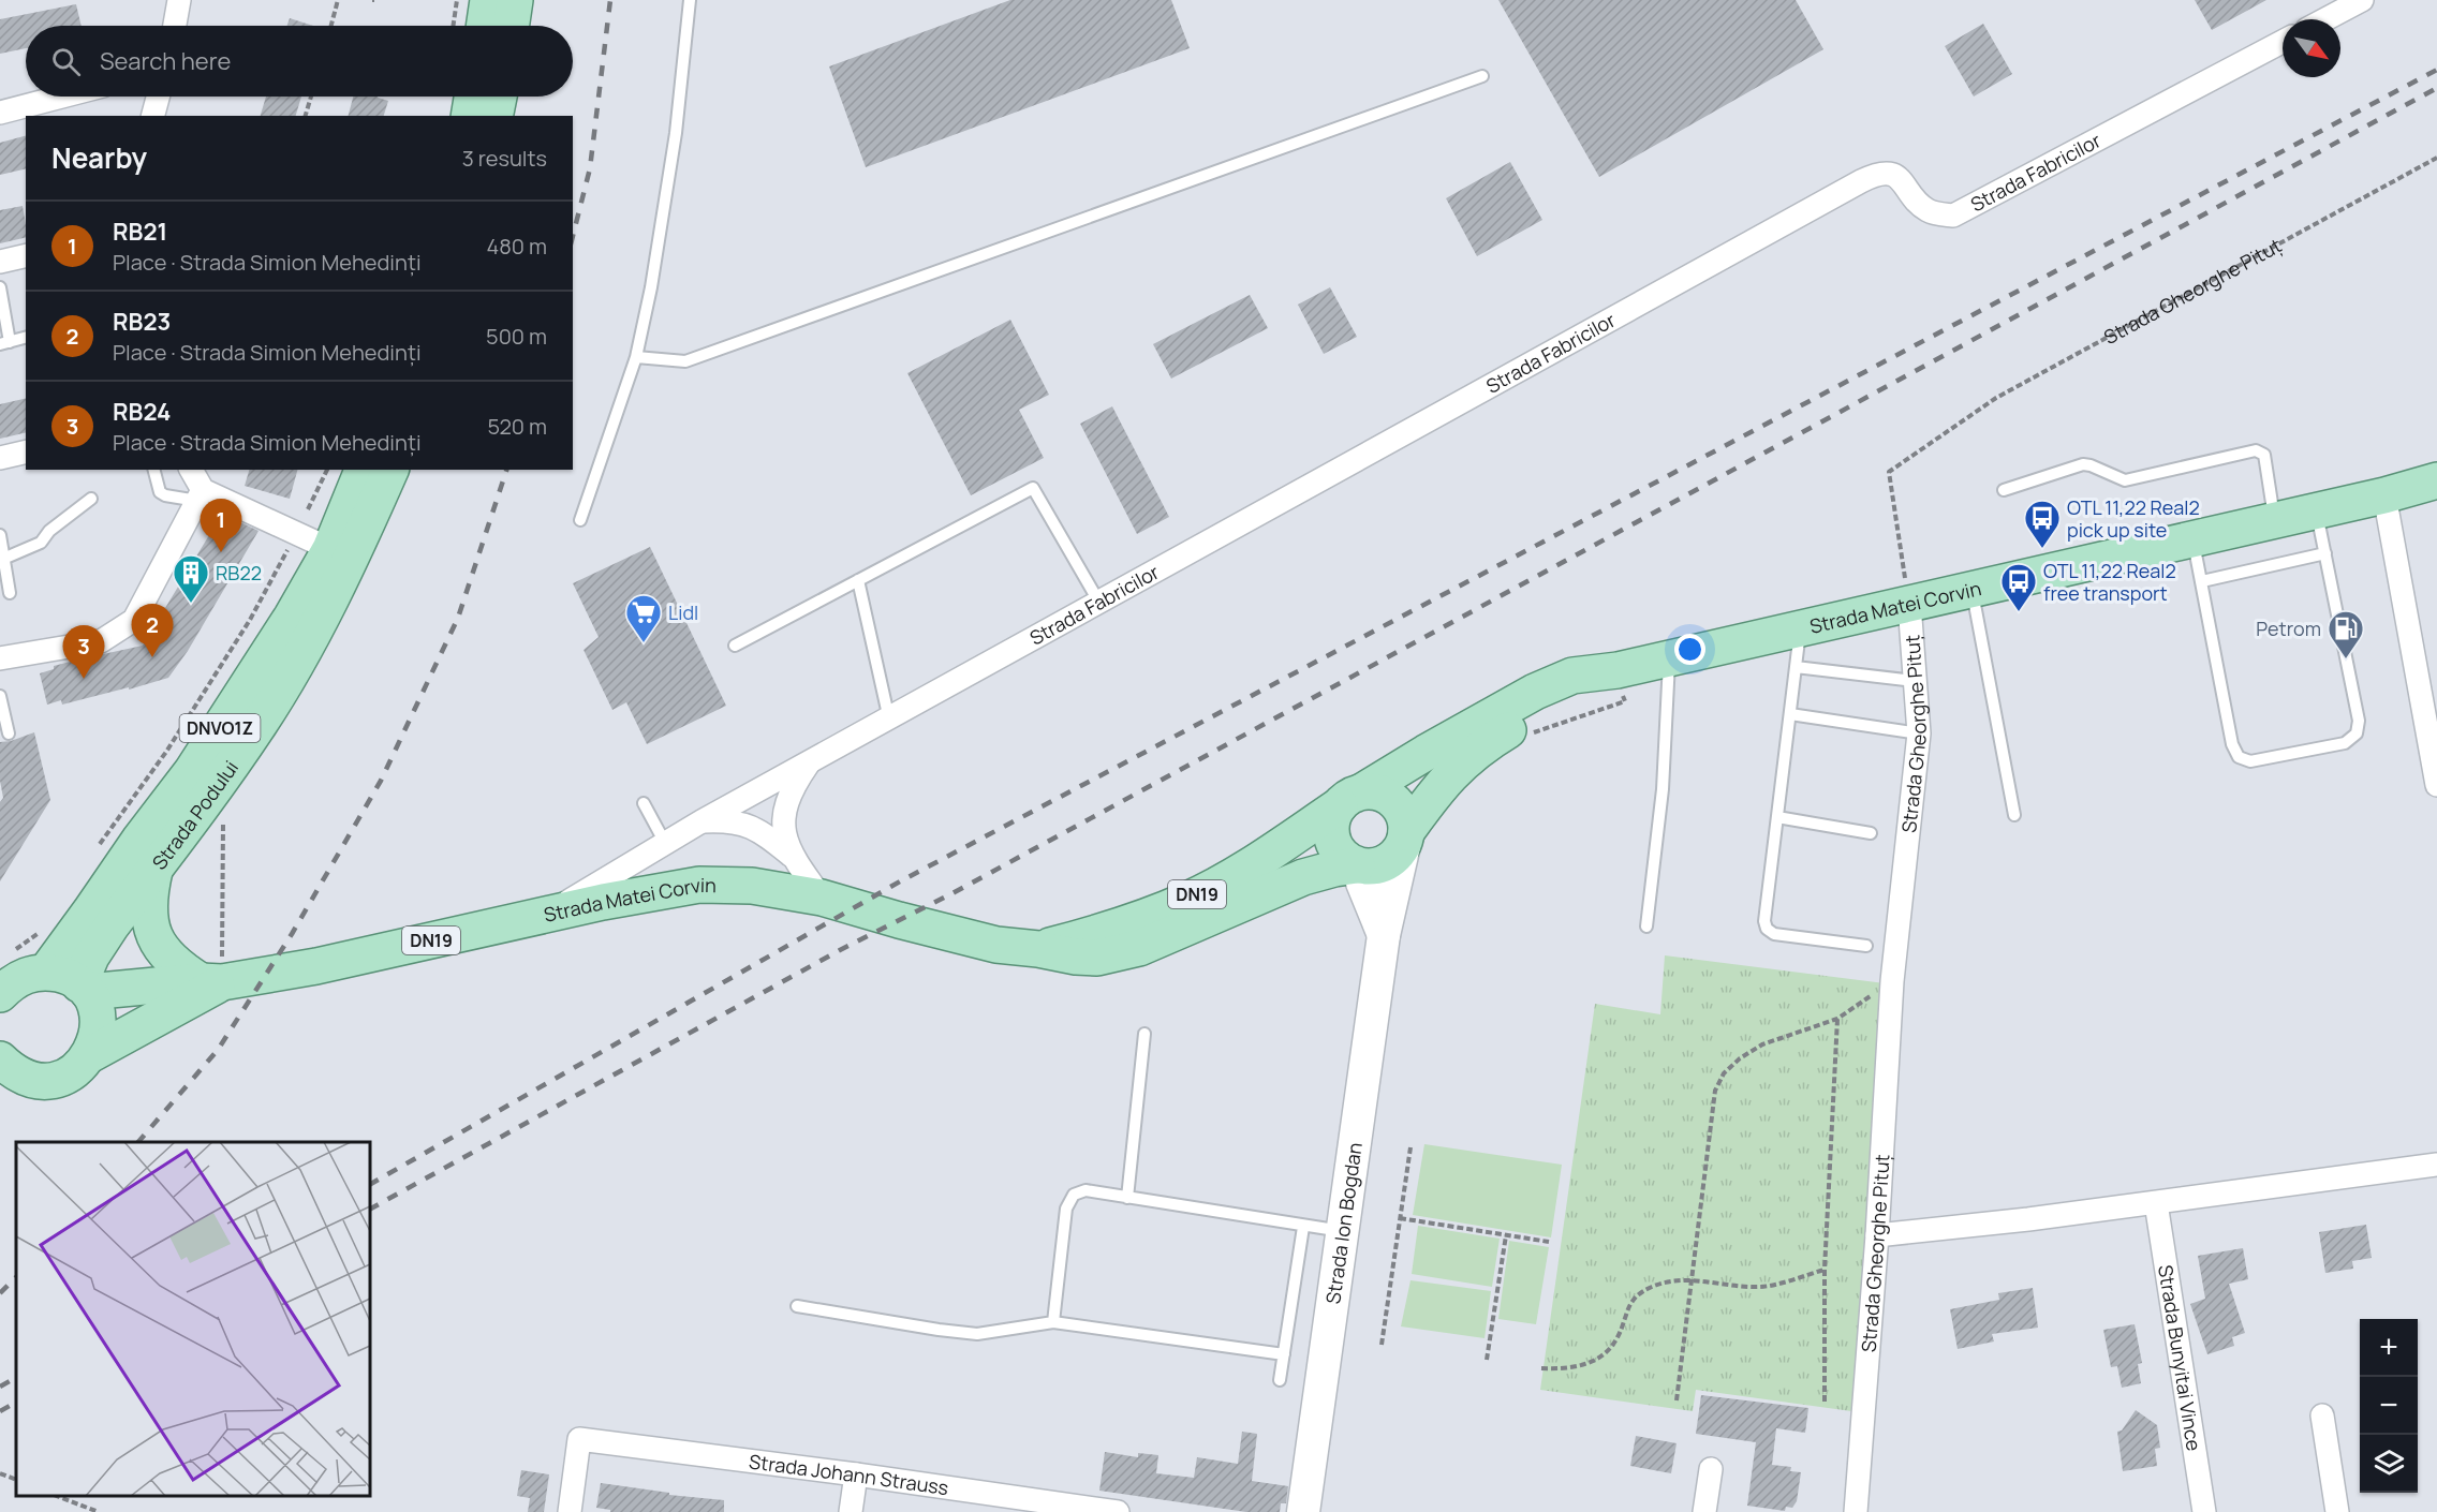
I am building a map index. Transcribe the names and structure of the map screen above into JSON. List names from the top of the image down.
{
  "streets": {
    "main road": [
      "Strada Matei Corvin",
      "DNVO1Z",
      "Strada Podului",
      "DN19",
      "Strada Ion Bogdan"
    ],
    "street": [
      "Strada Fabricilor",
      "Strada Gheorghe Pituț",
      "Strada Bunyitai Vince",
      "Strada Johann Strauss"
    ]
  },
  "crossings": [
    ["Strada Fabricilor", "Strada Matei Corvin"],
    ["Strada Gheorghe Pituț", "Strada Matei Corvin"],
    ["Strada Matei Corvin", "DN19"],
    ["Strada Matei Corvin", "Strada Ion Bogdan"],
    ["Strada Podului", "DN19"],
    ["DN19", "Strada Ion Bogdan"]
  ],
  "places": {
    "bus stop": ["OTL 11,22 Real2 pick up site", "OTL 11,22 Real2 free transport"],
    "building": ["RB22"],
    "supermarket": ["Lidl"],
    "fuel station": ["Petrom"]
  },
  "north": "bottom right",
  "page": {
    "search": "Search here",
    "heading": ["Nearby", "3 results"],
    "list": [
      {
        "mark": "1",
        "name": "RB21",
        "note": "Place · Strada Simion Mehedinți",
        "value": "480 m"
      },
      {
        "mark": "2",
        "name": "RB23",
        "note": "Place · Strada Simion Mehedinți",
        "value": "500 m"
      },
      {
        "mark": "3",
        "name": "RB24",
        "note": "Place · Strada Simion Mehedinți",
        "value": "520 m"
      }
    ],
    "pins": ["1", "2", "3"],
    "map_buttons": ["+", "−"]
  }
}
